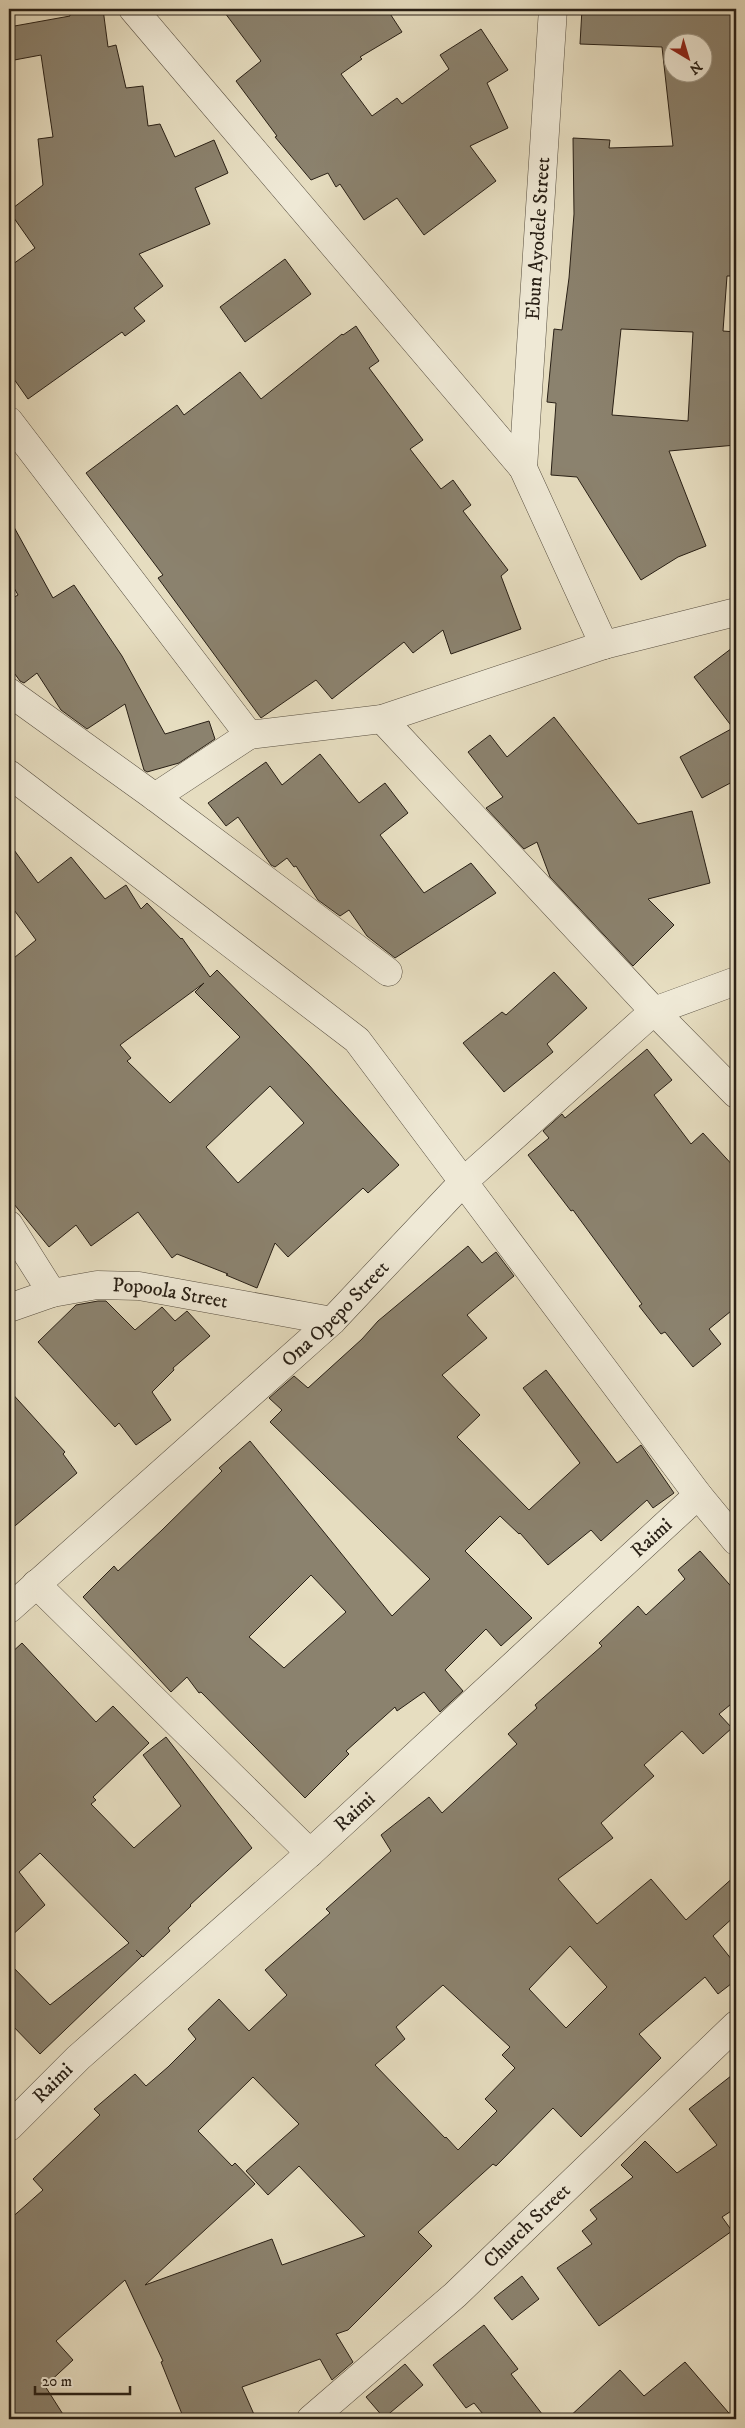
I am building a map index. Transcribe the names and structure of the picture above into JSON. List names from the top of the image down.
{
  "streets": {
    "street": [
      "Ebun Ayodele Street",
      "Popoola Street",
      "Ona Opepo Street",
      "Raimi",
      "Church Street"
    ]
  },
  "crossings": [
    ["Popoola Street", "Ona Opepo Street"]
  ],
  "scale_bar": "20 m",
  "north": "bottom right"
}
